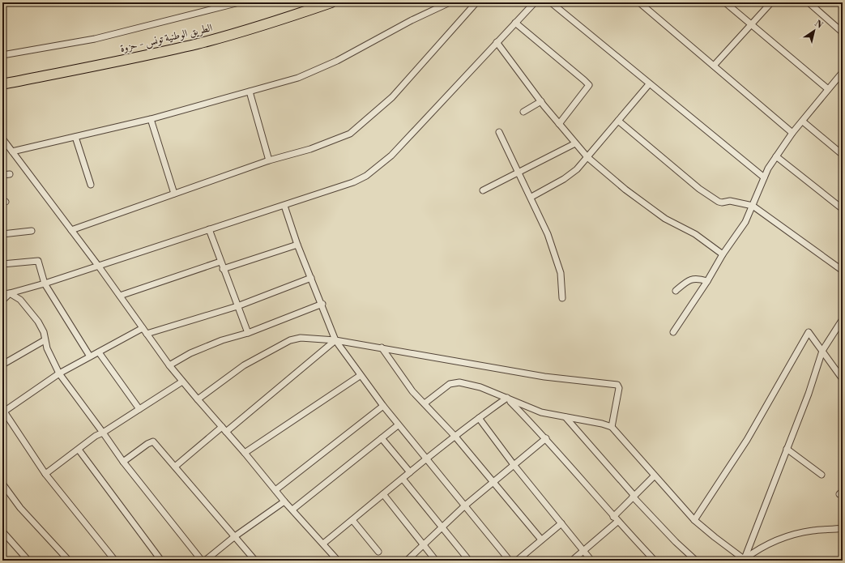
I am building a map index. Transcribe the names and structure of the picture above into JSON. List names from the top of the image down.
{
  "streets": {
    "main road": ["الطريق الوطنية تونس - حزوة"]
  },
  "north": "top right"
}
